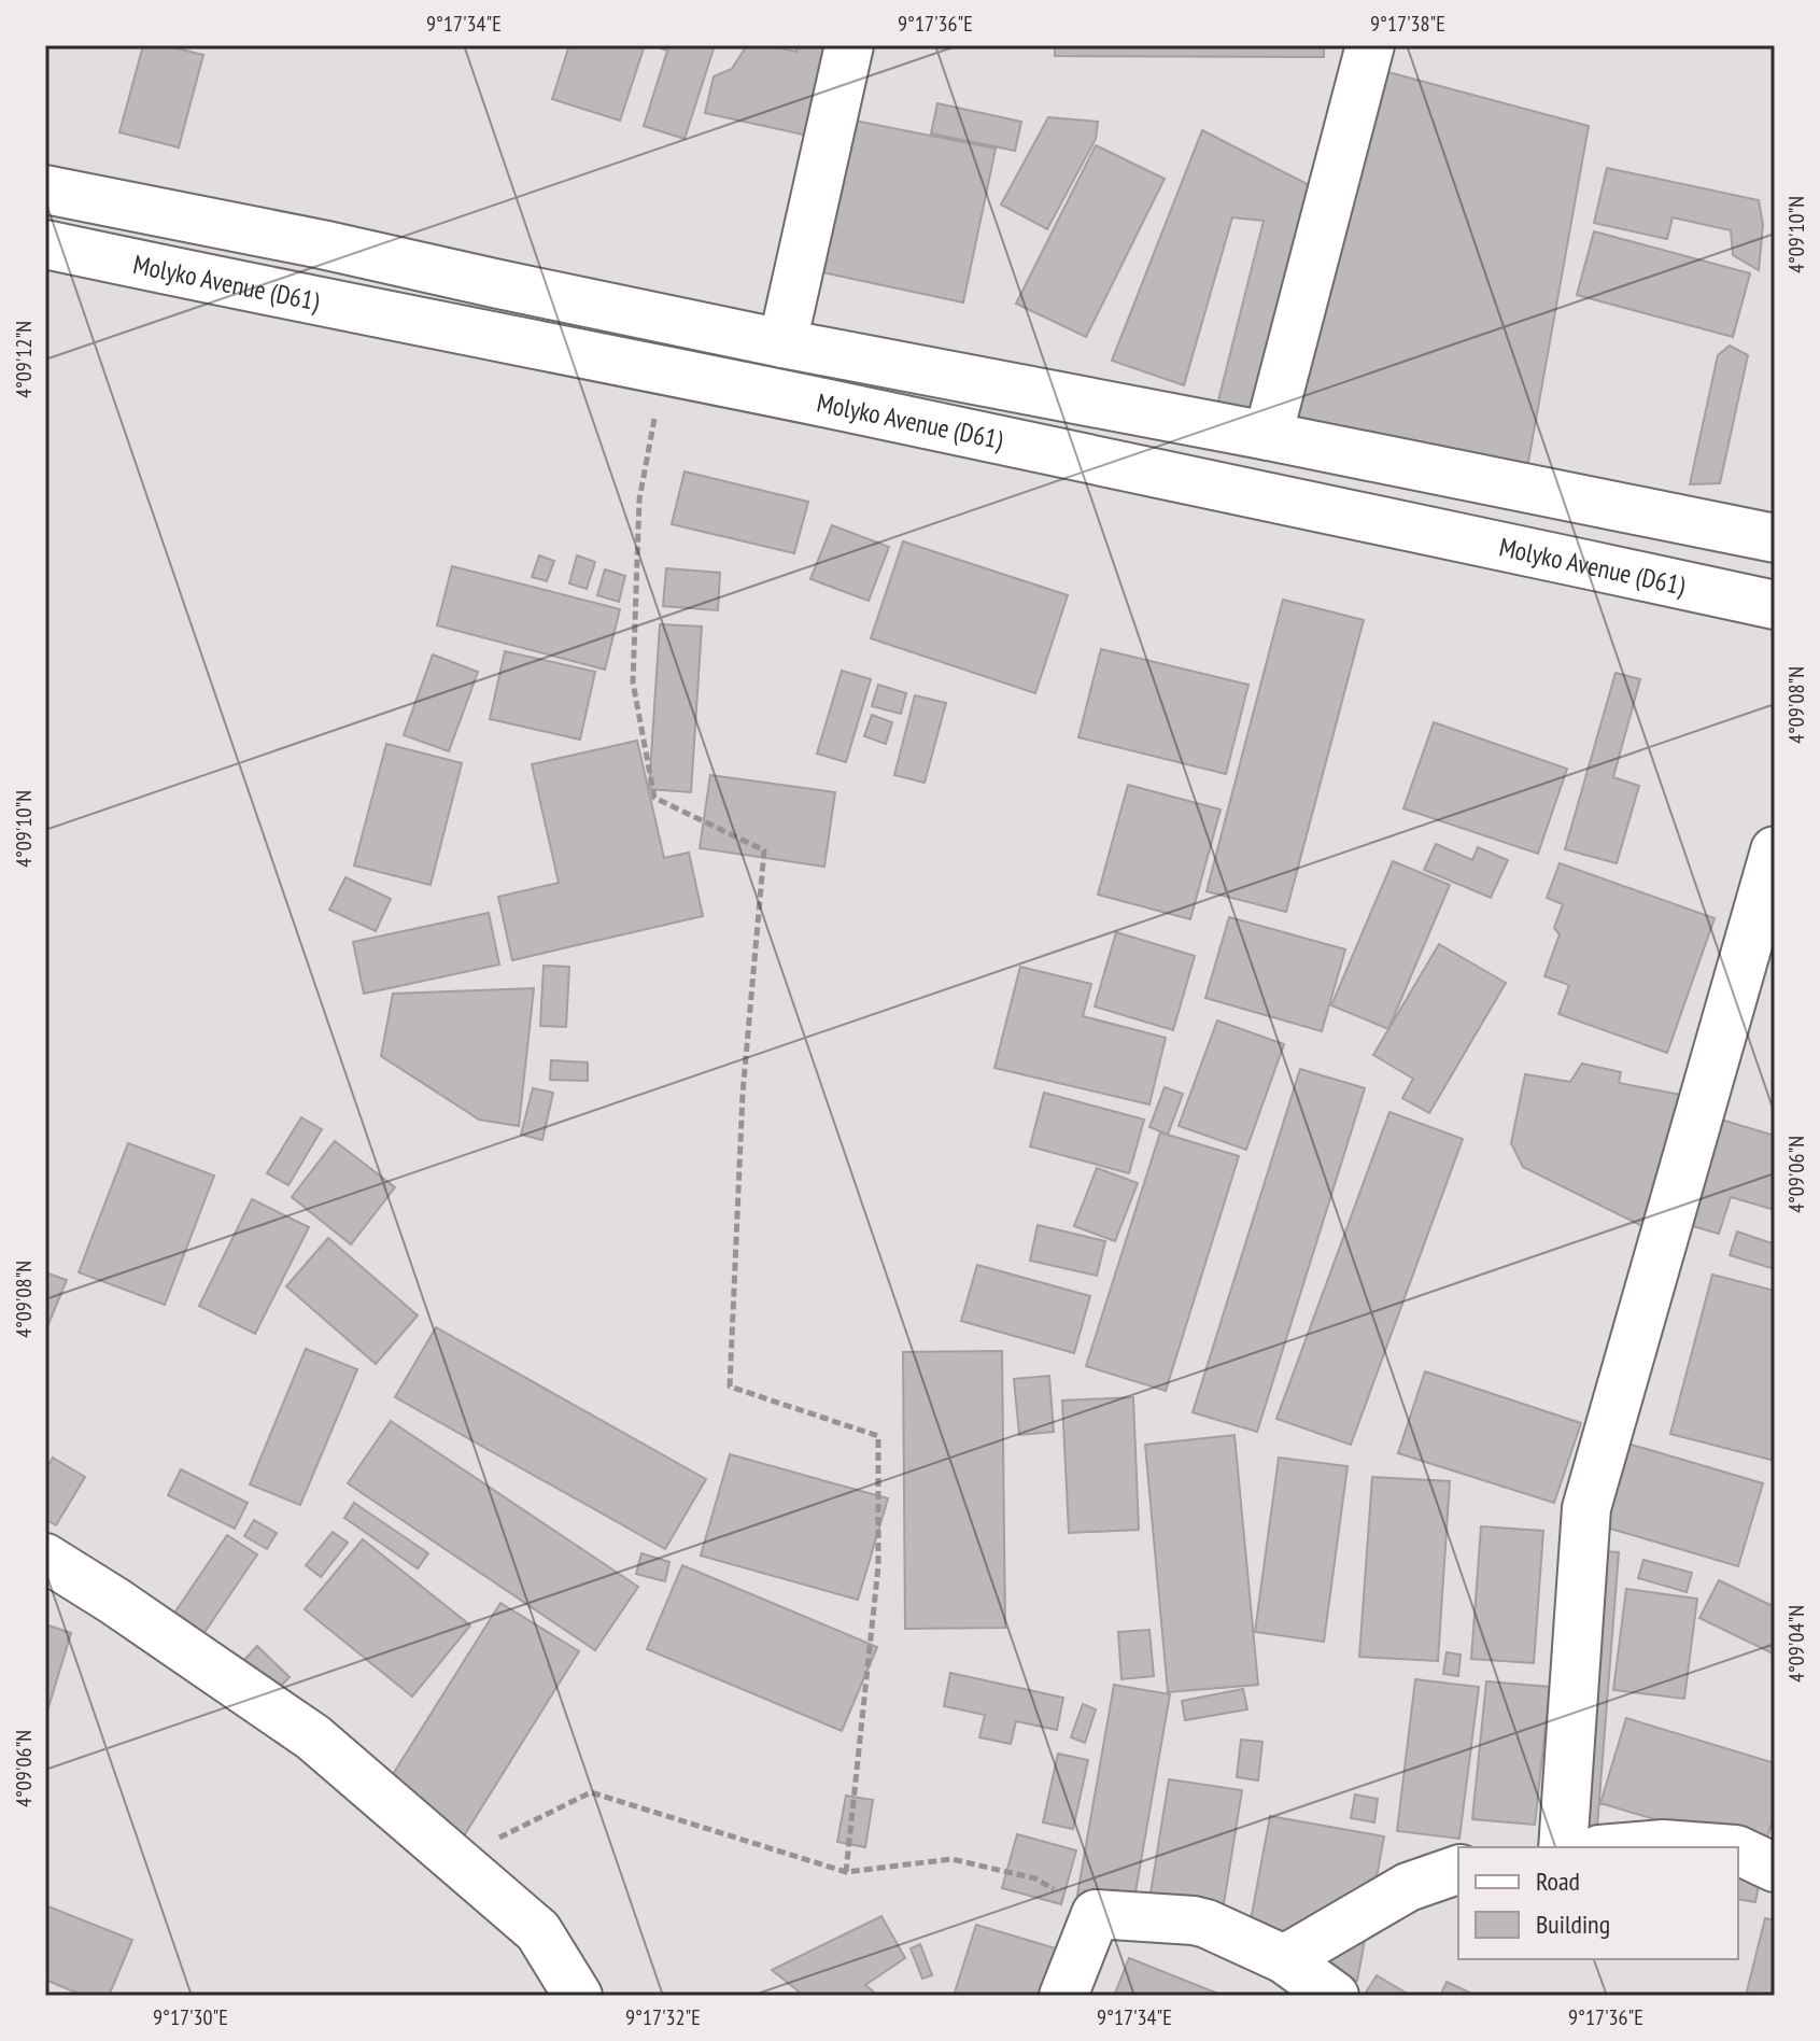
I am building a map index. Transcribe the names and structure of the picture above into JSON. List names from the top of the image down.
{
  "streets": {
    "main road": ["Molyko Avenue (D61)"]
  },
  "legend": ["Road", "Building"],
  "coordinates": [
    "9°17'34\"E",
    "9°17'36\"E",
    "9°17'38\"E",
    "4°09'10\"N",
    "4°09'12\"N",
    "4°09'08\"N",
    "4°09'06\"N",
    "4°09'04\"N",
    "9°17'30\"E",
    "9°17'32\"E"
  ]
}
